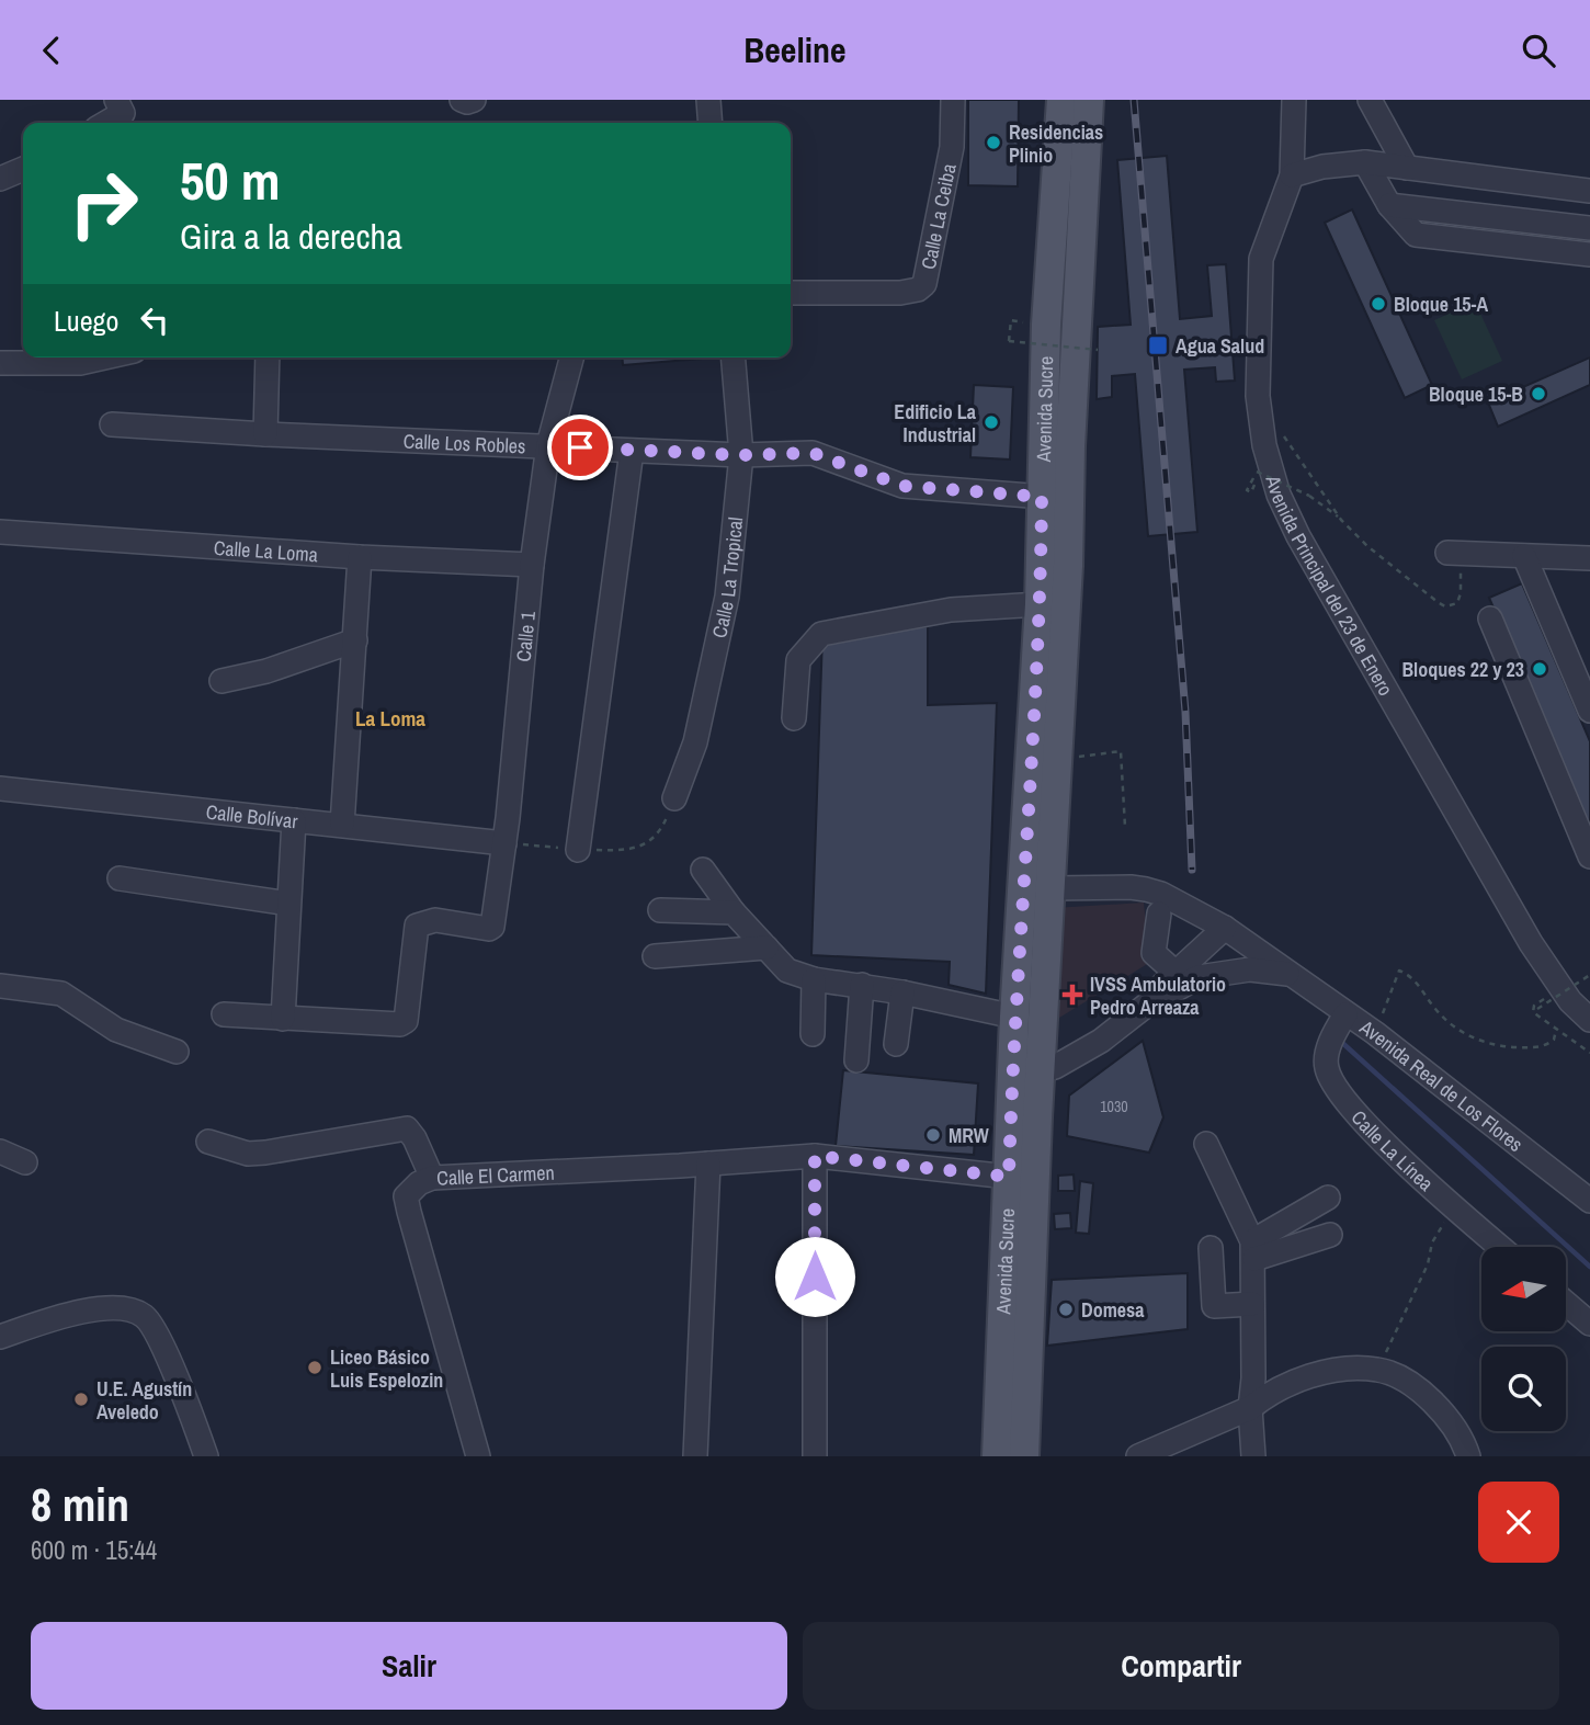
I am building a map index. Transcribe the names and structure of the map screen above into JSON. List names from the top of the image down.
{
  "streets": {
    "main road": ["Avenida Sucre"],
    "street": [
      "Calle La Ceiba",
      "Calle Los Robles",
      "Calle La Loma",
      "Calle La Tropical",
      "Avenida Principal del 23 de Enero",
      "Calle 1",
      "Calle Bolívar",
      "Avenida Real de Los Flores",
      "Calle La Línea",
      "Calle El Carmen"
    ]
  },
  "crossings": [
    ["Avenida Sucre", "Calle Los Robles"],
    ["Avenida Sucre", "Avenida Real de Los Flores"],
    ["Avenida Sucre", "Calle El Carmen"],
    ["Calle Los Robles", "Calle La Tropical"],
    ["Calle Los Robles", "Calle 1"],
    ["Calle La Loma", "Calle 1"],
    ["Calle 1", "Calle Bolívar"],
    ["Avenida Real de Los Flores", "Calle La Línea"]
  ],
  "districts": ["La Loma"],
  "places": {
    "other": [
      "Residencias Plinio",
      "Bloque 15-A",
      "Bloque 15-B",
      "Edificio La Industrial",
      "Bloques 22 y 23",
      "MRW",
      "Domesa",
      "Liceo Básico Luis Espelozin",
      "U.E. Agustín Aveledo"
    ],
    "transit": ["Agua Salud"],
    "health": ["IVSS Ambulatorio Pedro Arreaza"]
  },
  "house_numbers": ["1030"],
  "north": "left",
  "page": {
    "header": "Beeline",
    "turn": ["50 m", "Gira a la derecha"],
    "then": "Luego",
    "heading": ["8 min", "600 m · 15:44"],
    "buttons": ["Salir", "Compartir"]
  }
}
